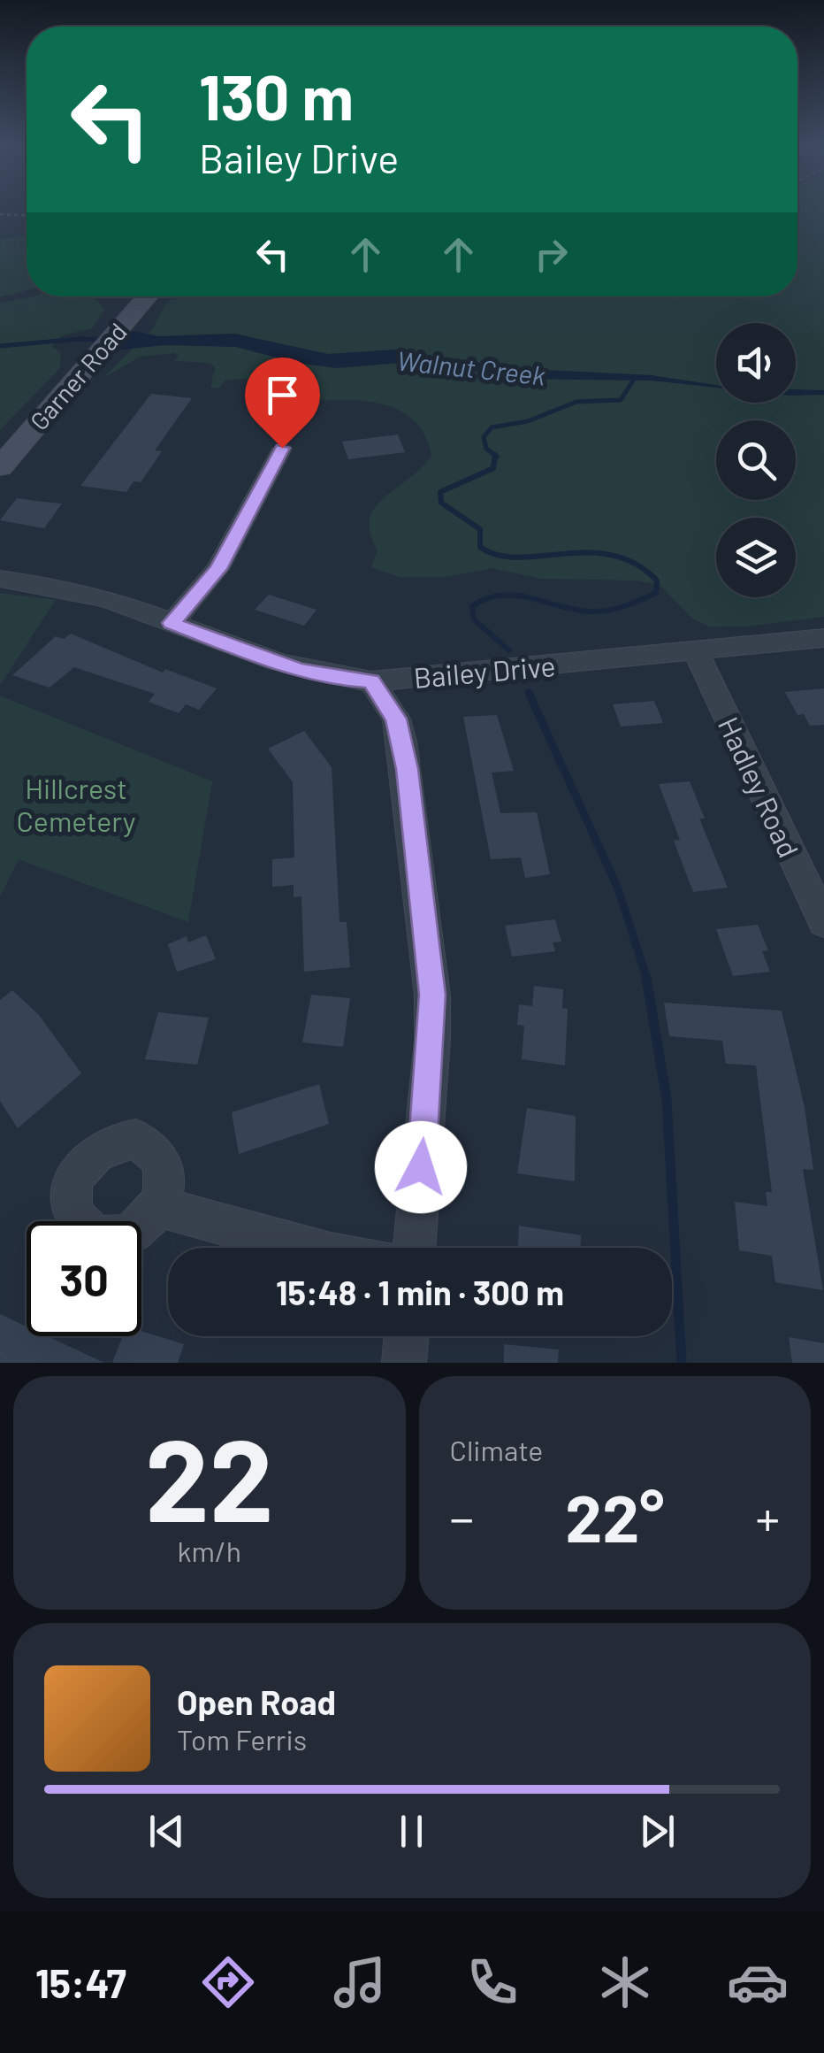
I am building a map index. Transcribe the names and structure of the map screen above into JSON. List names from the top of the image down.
{
  "streets": {
    "main road": ["Garner Road"],
    "street": ["Bailey Drive", "Hadley Road"]
  },
  "crossings": [
    ["Bailey Drive", "Hadley Road"]
  ],
  "water": ["Walnut Creek"],
  "parks": ["Hillcrest Cemetery"],
  "page": {
    "turn": ["130 m", "Bailey Drive"],
    "limit": "30",
    "trip": "15:48 · 1 min · 300 m",
    "tile": [
      ["22", "km/h"],
      "Climate"
    ],
    "heat": ["−", "22°", "+"],
    "song": ["Open Road", "Tom Ferris"],
    "tabs": "15:47"
  }
}
